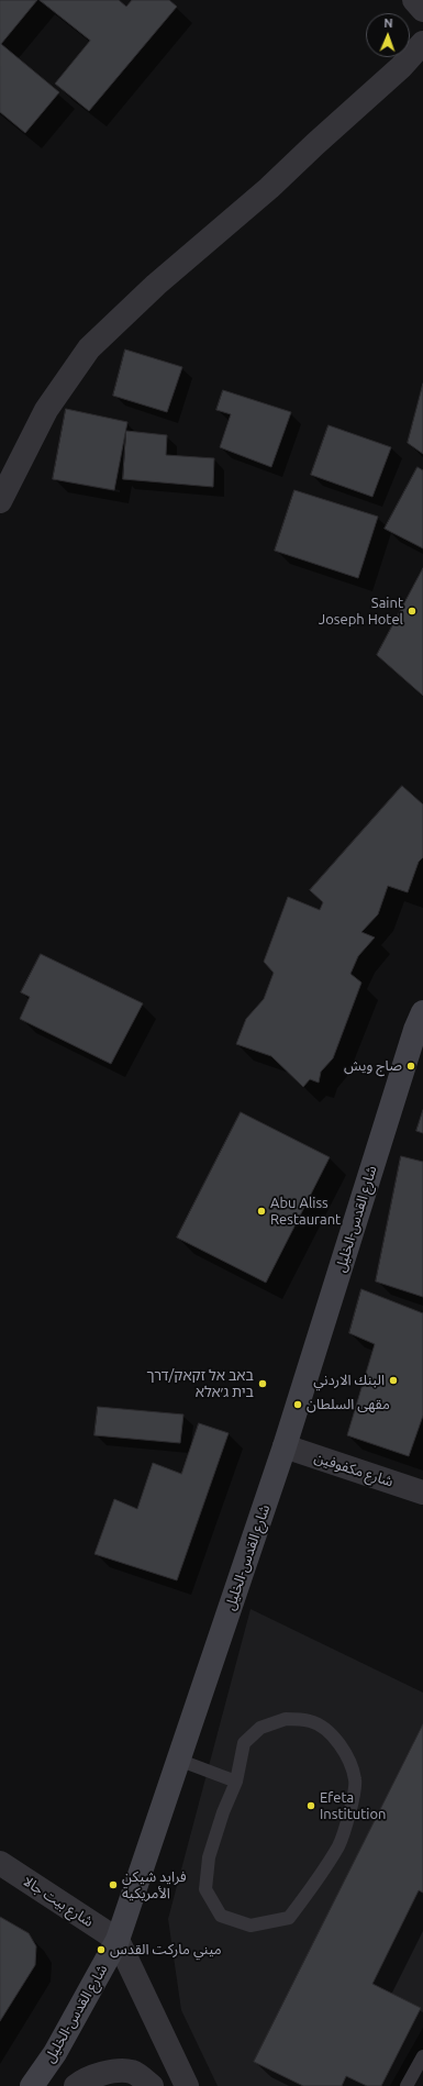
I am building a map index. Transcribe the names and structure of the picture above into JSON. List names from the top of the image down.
{
  "streets": {
    "main road": ["شارع القدس-الخليل"],
    "street": ["شارع مكفوفين", "شارع بيت جالا"]
  },
  "crossings": [
    ["شارع القدس-الخليل", "شارع مكفوفين"],
    ["شارع القدس-الخليل", "شارع بيت جالا"]
  ],
  "places": [
    "Saint Joseph Hotel",
    "صاج ويش",
    "Abu Aliss Restaurant",
    "البنك الاردني",
    "באב אל זקאק/דרך בית ג׳אלא",
    "مقهى السلطان",
    "Efeta Institution",
    "فرايد شيكن الأمريكية",
    "ميني ماركت القدس"
  ],
  "north": "top"
}
